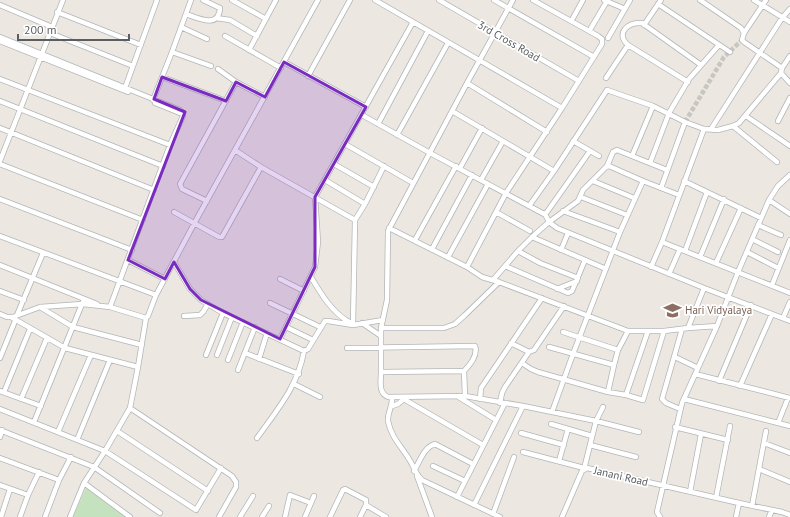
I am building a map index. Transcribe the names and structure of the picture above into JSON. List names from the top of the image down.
{
  "streets": {
    "street": ["3rd Cross Road", "Janani Road"]
  },
  "places": {
    "school or university": ["Hari Vidyalaya"]
  },
  "scale_bar": "200 m"
}
